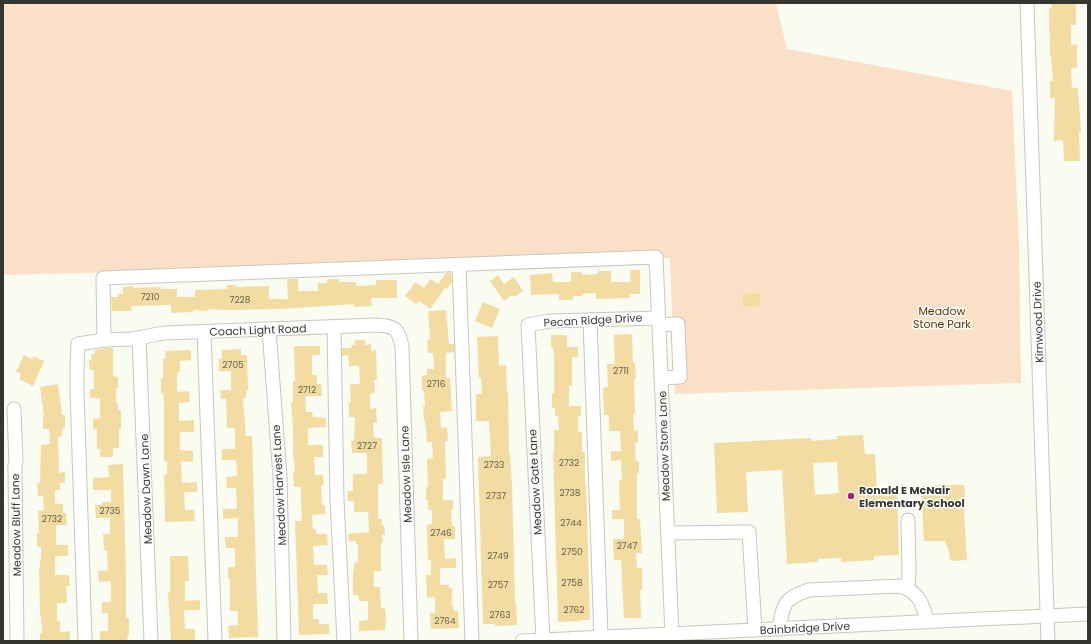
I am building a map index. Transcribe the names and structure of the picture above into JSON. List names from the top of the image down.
{
  "streets": {
    "street": [
      "Pecan Ridge Drive",
      "Kirnwood Drive",
      "Coach Light Road",
      "Meadow Stone Lane",
      "Meadow Isle Lane",
      "Meadow Gate Lane",
      "Meadow Harvest Lane",
      "Meadow Dawn Lane",
      "Meadow Bluff Lane",
      "Bainbridge Drive"
    ]
  },
  "crossings": [
    ["Pecan Ridge Drive", "Meadow Stone Lane"],
    ["Pecan Ridge Drive", "Meadow Gate Lane"],
    ["Kirnwood Drive", "Bainbridge Drive"],
    ["Coach Light Road", "Meadow Isle Lane"],
    ["Coach Light Road", "Meadow Harvest Lane"],
    ["Coach Light Road", "Meadow Dawn Lane"],
    ["Meadow Stone Lane", "Bainbridge Drive"],
    ["Meadow Gate Lane", "Bainbridge Drive"]
  ],
  "parks": ["Meadow Stone Park"],
  "places": ["Ronald E McNair Elementary School"],
  "house_numbers": [
    "7210",
    "7228",
    "2705",
    "2711",
    "2716",
    "2712",
    "2727",
    "2732",
    "2733",
    "2738",
    "2737",
    "2735",
    "2732",
    "2744",
    "2746",
    "2747",
    "2750",
    "2749",
    "2758",
    "2757",
    "2762",
    "2763",
    "2764"
  ]
}
